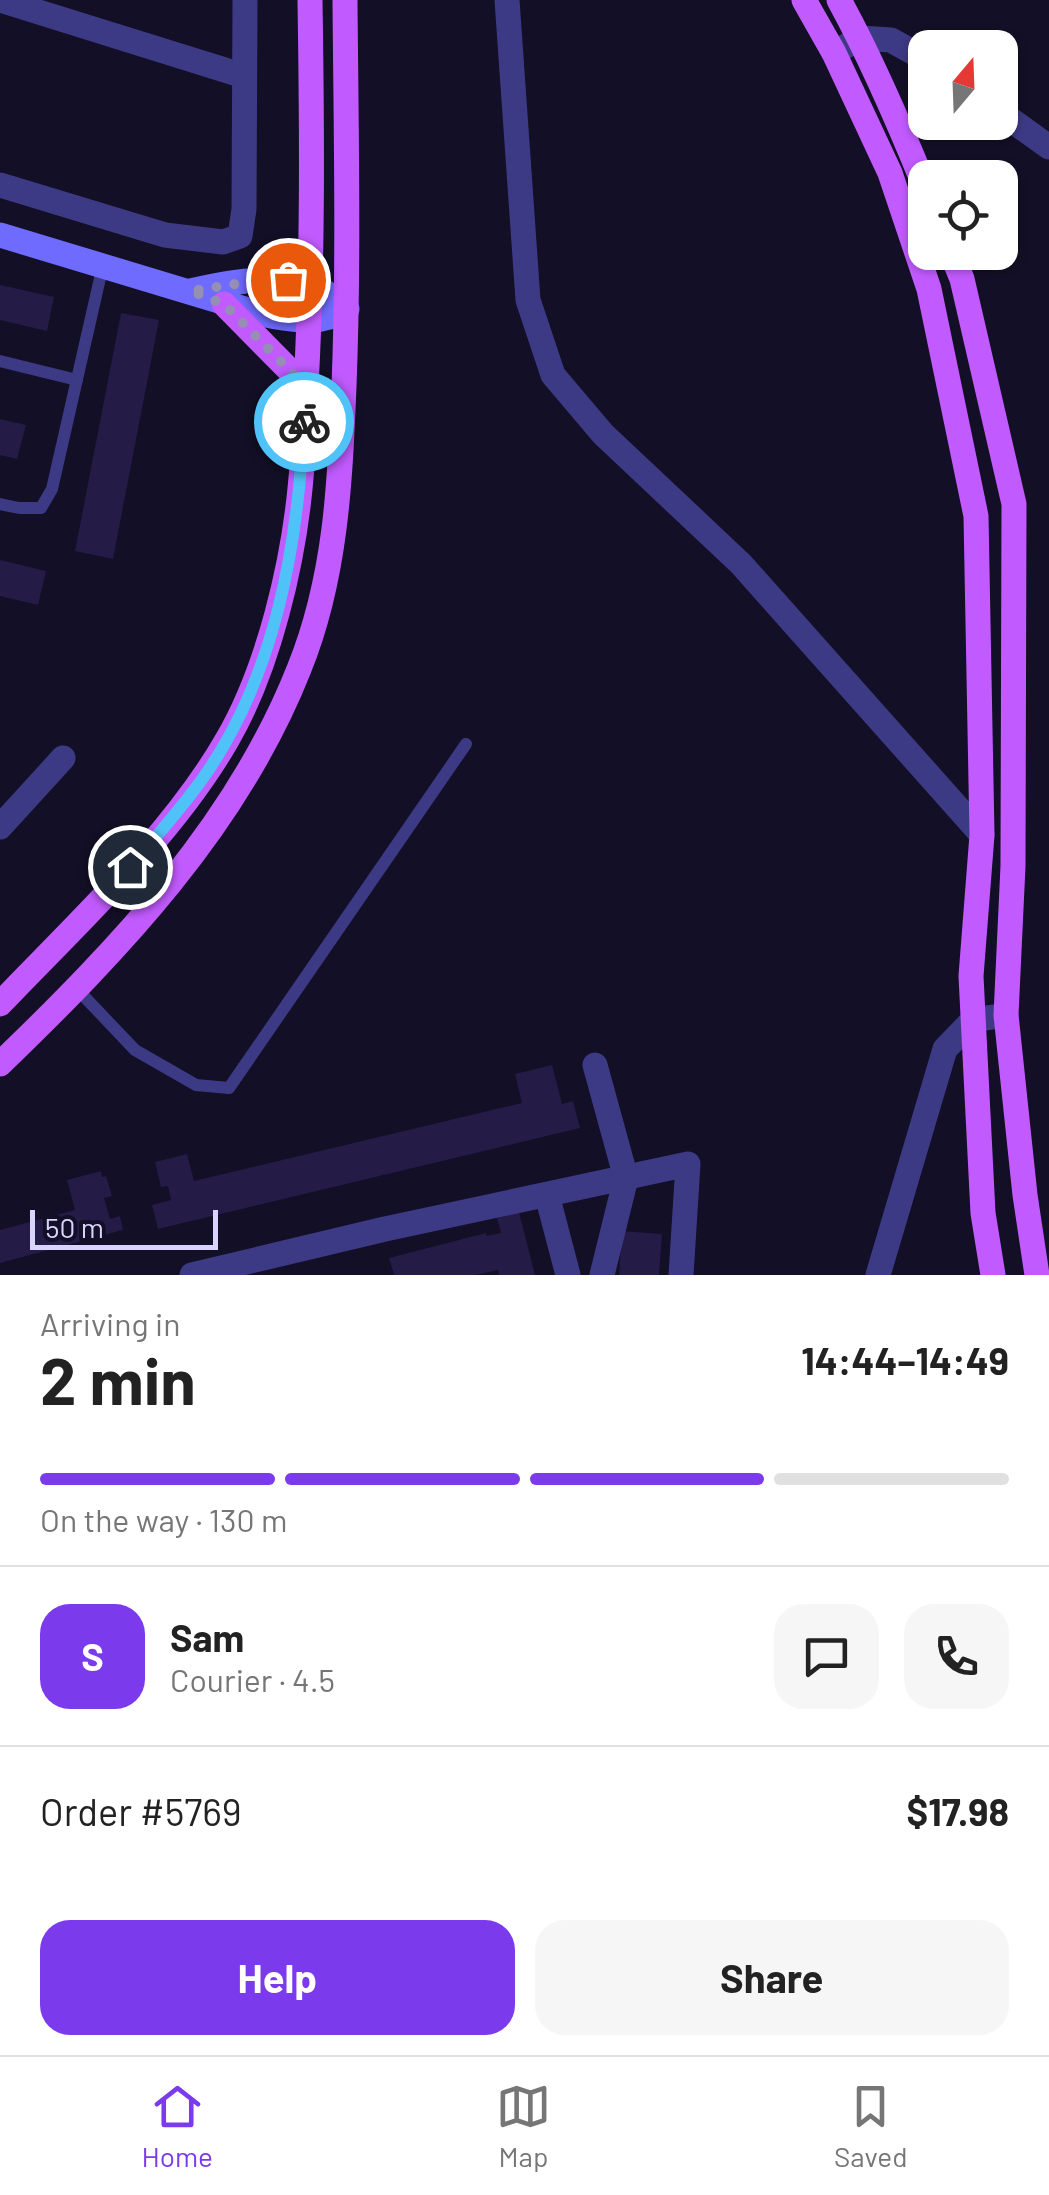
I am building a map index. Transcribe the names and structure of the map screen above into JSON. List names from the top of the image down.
{
  "scale_bar": "50 m",
  "north": "top",
  "page": {
    "scale": "50 m",
    "heading": ["2 min", "Arriving in", "14:44–14:49"],
    "panel": [
      "Sam",
      "Courier · 4.5",
      "Order #5769",
      "$17.98"
    ],
    "bar": "On the way · 130 m",
    "round": "S",
    "buttons": ["Help", "Share"],
    "tabs": ["Home", "Map", "Saved"]
  }
}
